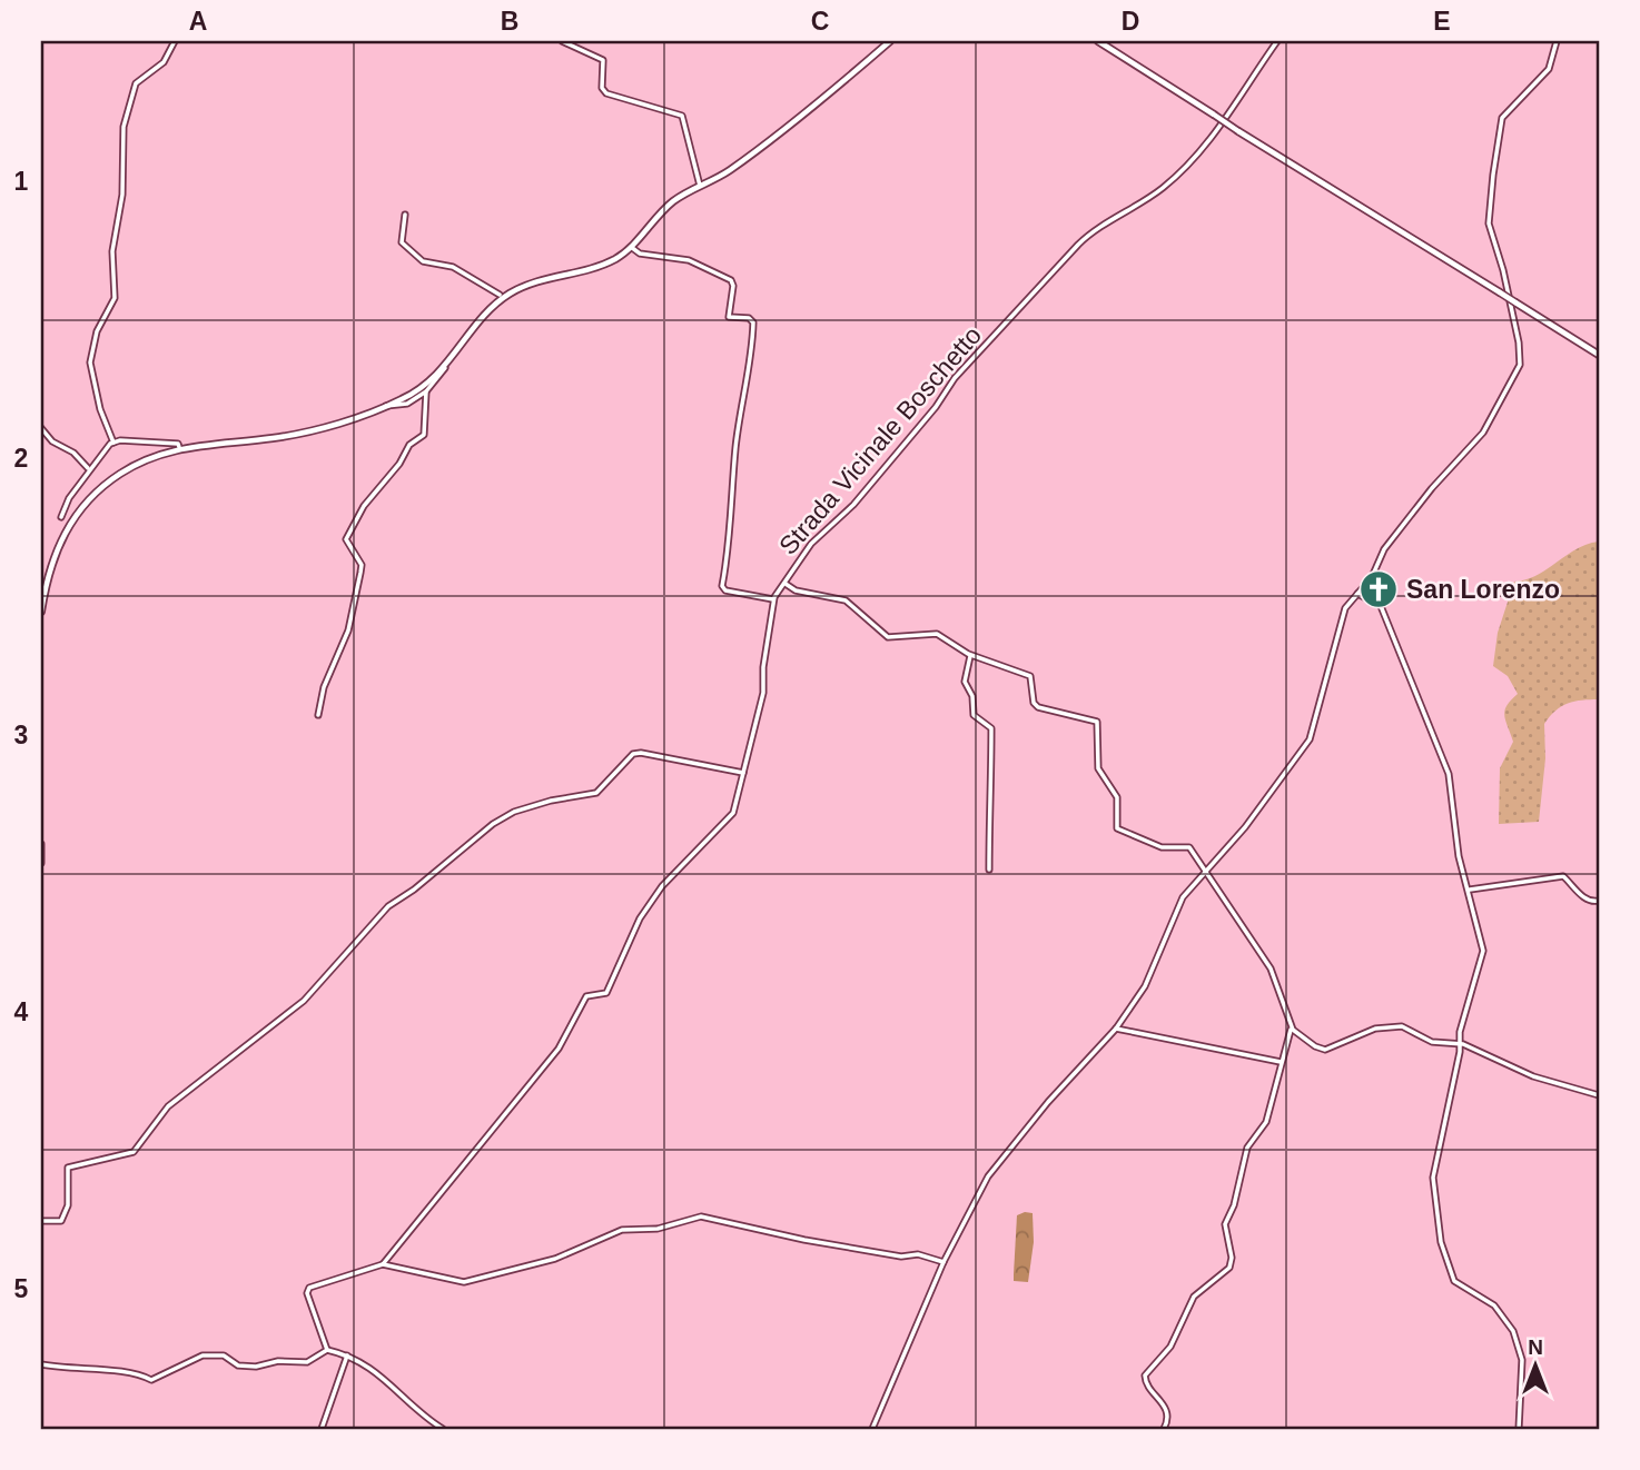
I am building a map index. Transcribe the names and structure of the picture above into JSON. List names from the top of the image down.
{
  "streets": {
    "street": ["Strada Vicinale Boschetto"]
  },
  "places": {
    "church": ["San Lorenzo"]
  },
  "north": "top",
  "grid": {
    "columns": [
      "A",
      "B",
      "C",
      "D",
      "E"
    ],
    "rows": [
      "1",
      "2",
      "3",
      "4",
      "5"
    ]
  }
}
